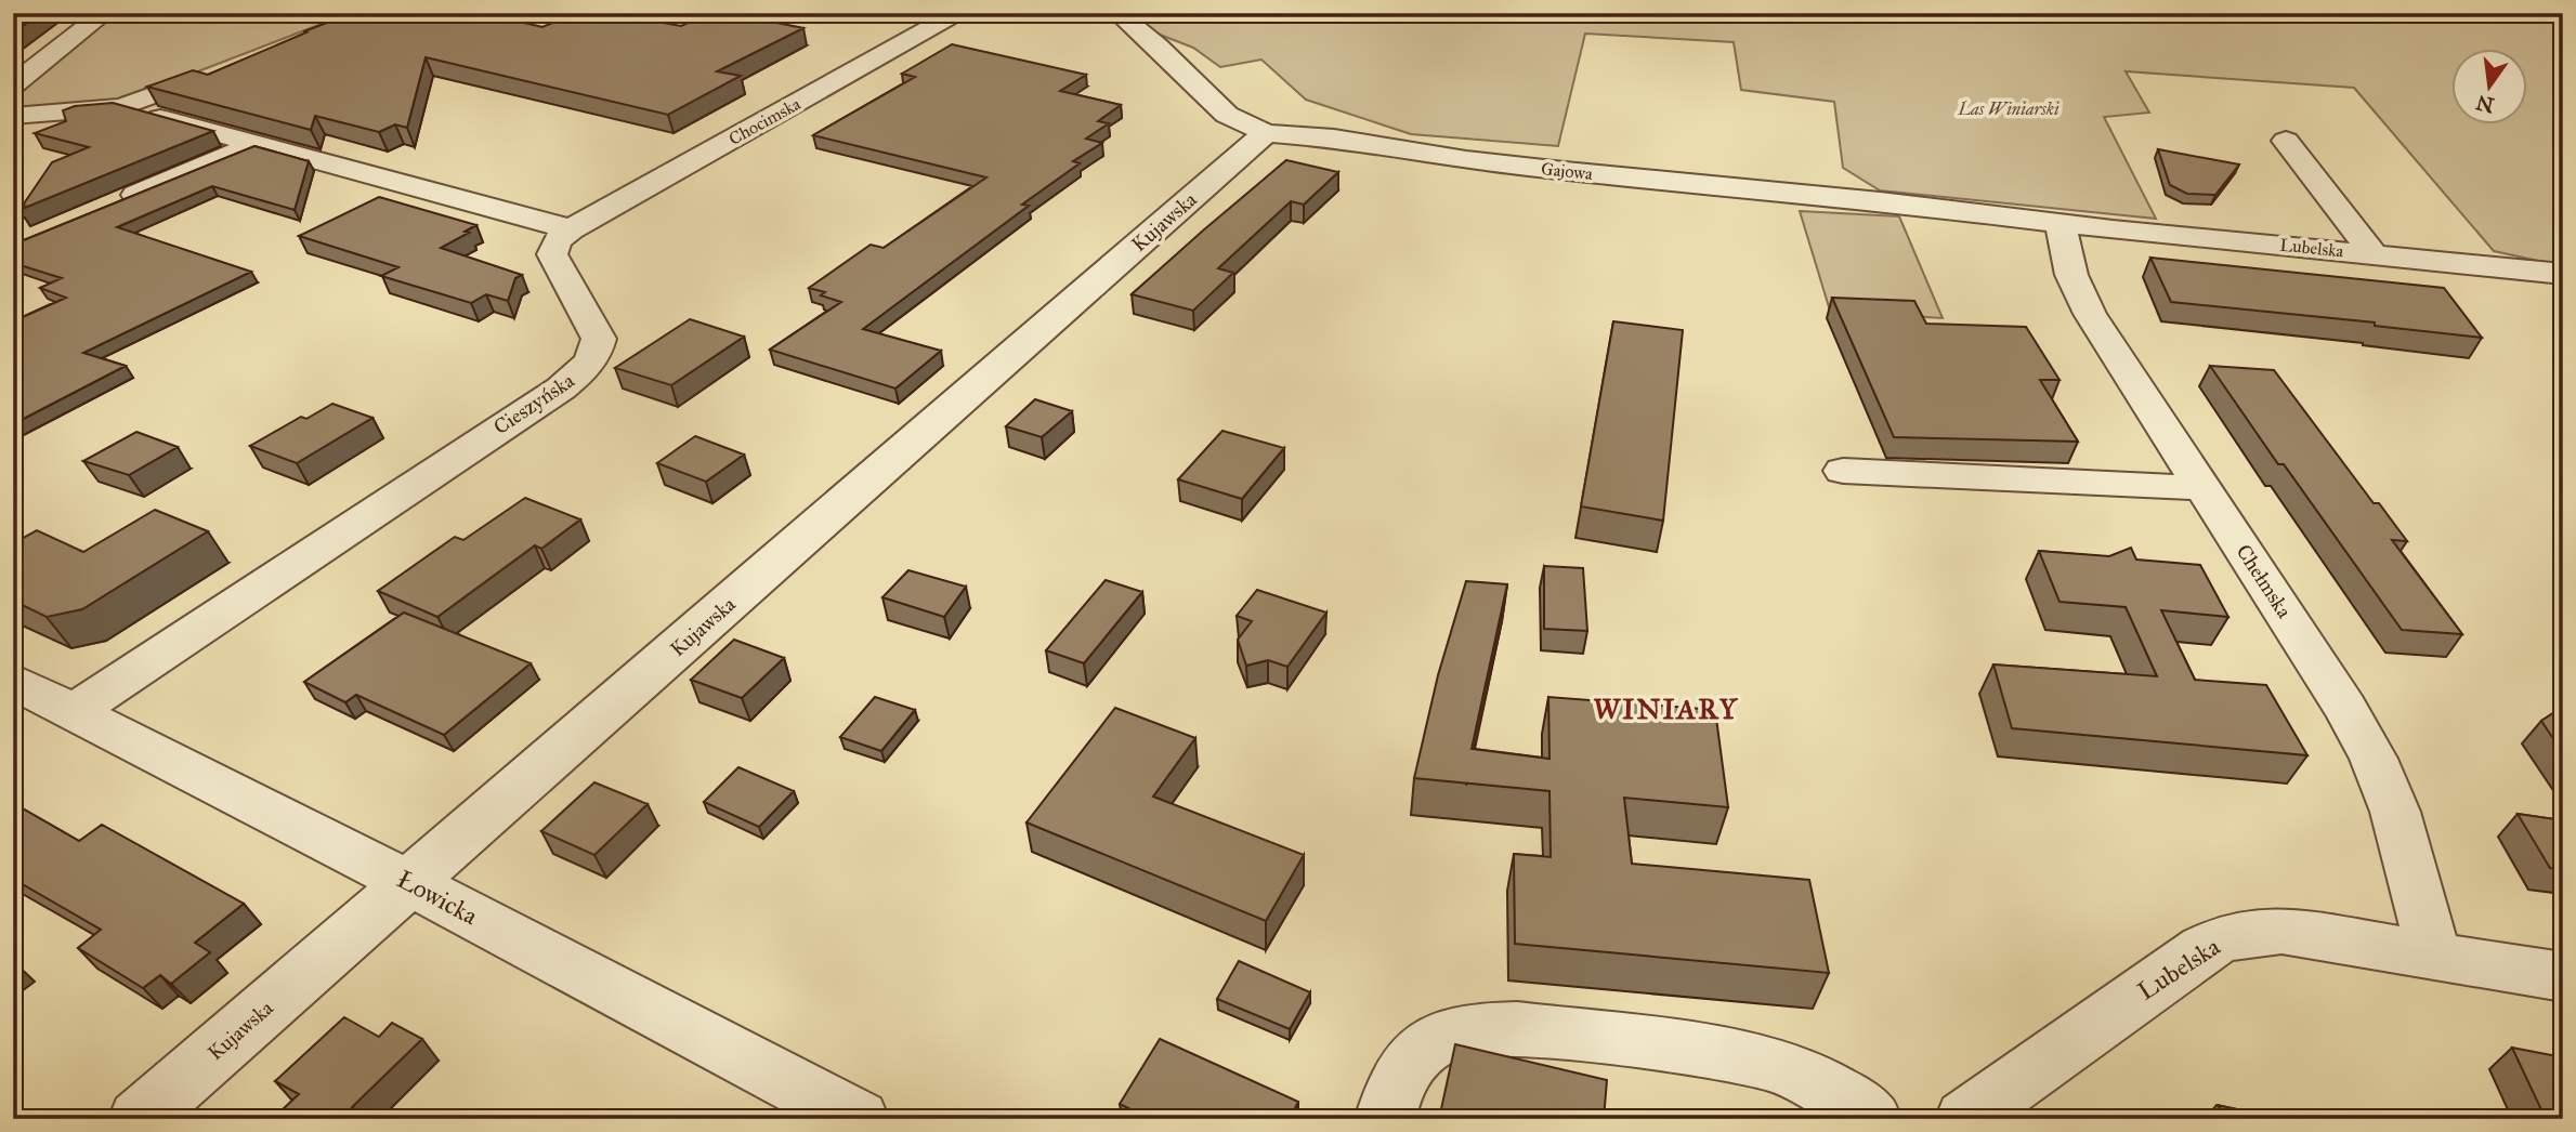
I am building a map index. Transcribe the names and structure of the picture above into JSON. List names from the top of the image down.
{
  "streets": {
    "street": [
      "Chocimska",
      "Gajowa",
      "Kujawska",
      "Lubelska",
      "Cieszyńska",
      "Chełmska",
      "Łowicka"
    ]
  },
  "crossings": [
    ["Chocimska", "Cieszyńska"],
    ["Gajowa", "Kujawska"],
    ["Gajowa", "Lubelska"],
    ["Gajowa", "Chełmska"],
    ["Kujawska", "Łowicka"],
    ["Lubelska", "Chełmska"],
    ["Cieszyńska", "Łowicka"]
  ],
  "districts": ["WINIARY"],
  "parks": ["Las Winiarski"],
  "north": "bottom"
}
